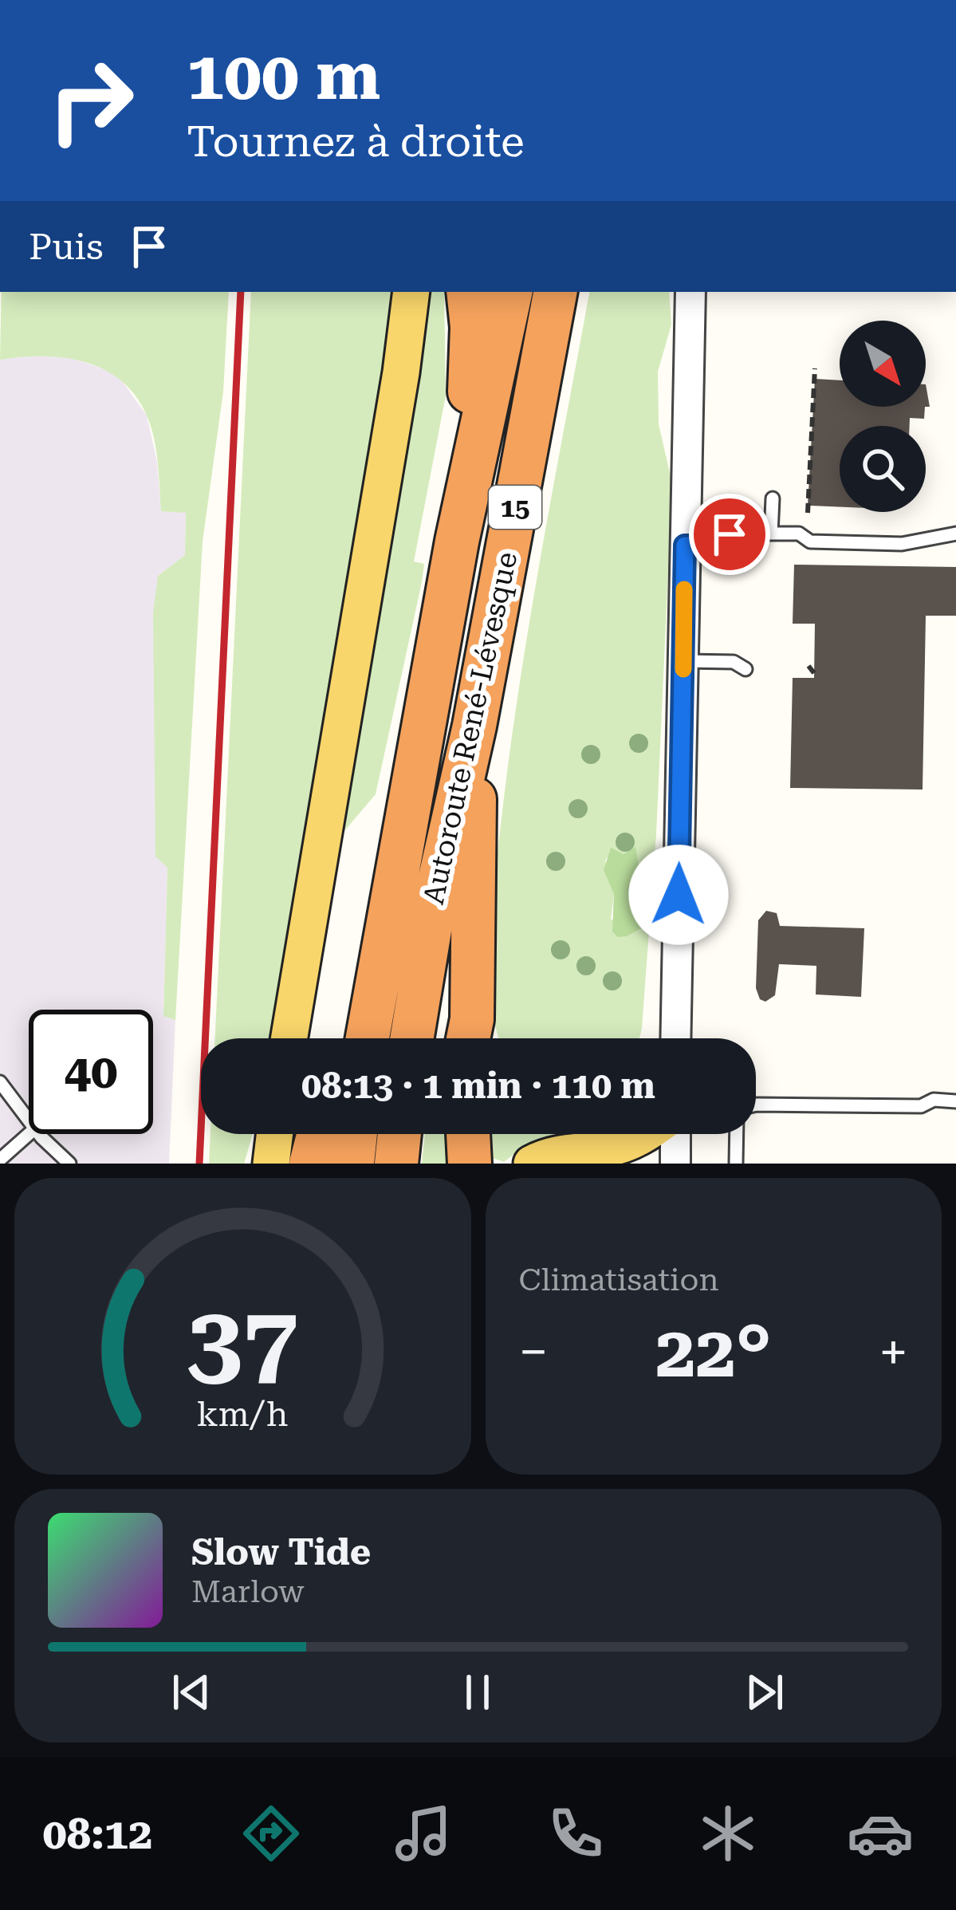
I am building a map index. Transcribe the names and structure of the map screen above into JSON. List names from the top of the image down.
{
  "streets": {
    "highway": ["15", "Autoroute René-Lévesque"]
  },
  "north": "bottom right",
  "page": {
    "turn": ["100 m", "Tournez à droite"],
    "then": "Puis",
    "limit": "40",
    "trip": "08:13 · 1 min · 110 m",
    "tile": "Climatisation",
    "heat": ["−", "22°", "+"],
    "song": ["Slow Tide", "Marlow"],
    "tabs": "08:12",
    "gauge": ["37", "km/h"]
  }
}
